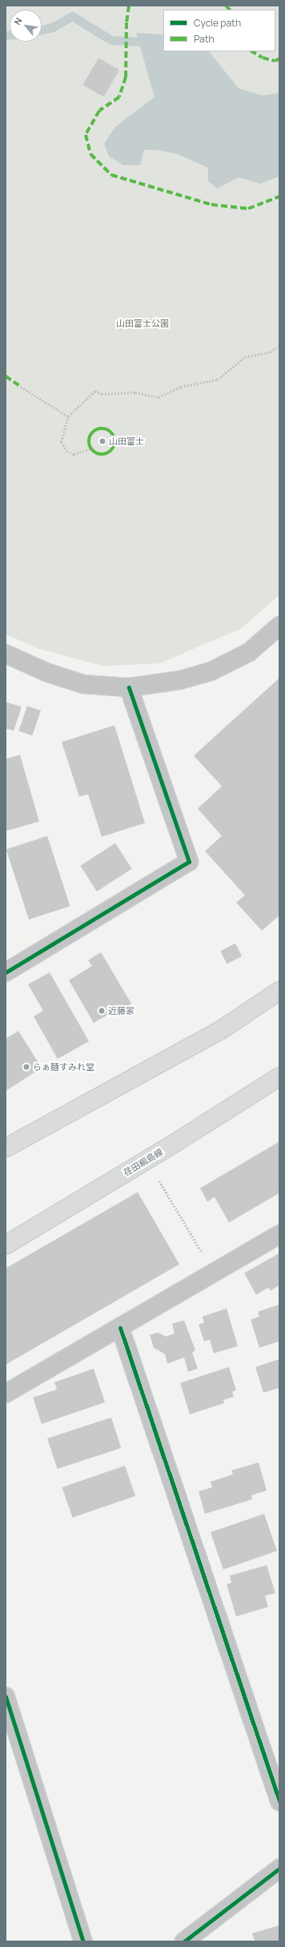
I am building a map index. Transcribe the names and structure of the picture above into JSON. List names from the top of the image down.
{
  "streets": {
    "main road": ["荏田綱島線"]
  },
  "parks": ["山田富士公園"],
  "places": ["山田富士", "近藤家", "らぁ麺すみれ堂"],
  "legend": ["Cycle path", "Path"],
  "north": "top left"
}
